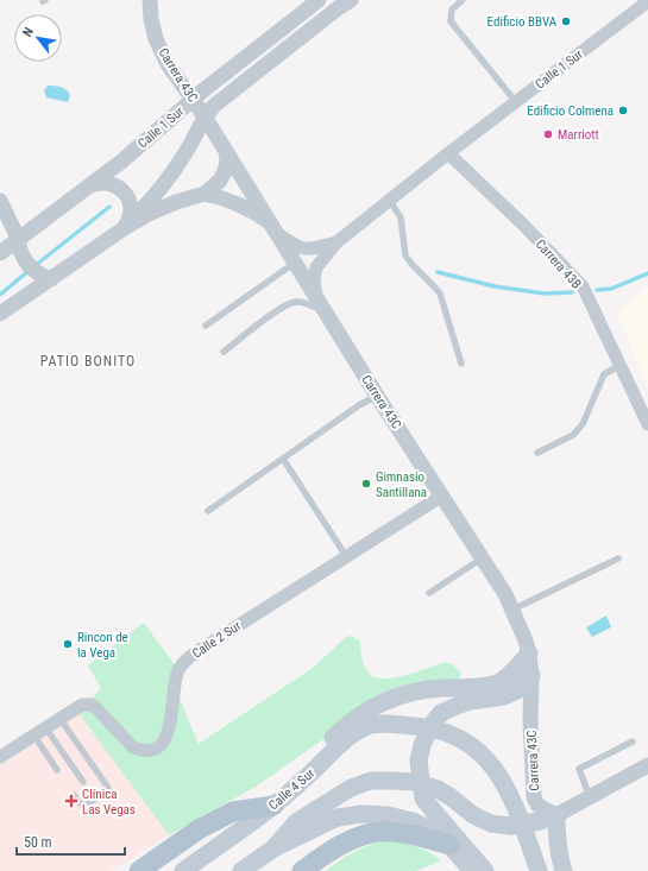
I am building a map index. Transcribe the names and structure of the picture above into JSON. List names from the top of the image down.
{
  "streets": {
    "main road": ["Carrera 43C", "Calle 4 Sur"],
    "street": ["Calle 1 Sur", "Carrera 43B", "Calle 2 Sur"]
  },
  "crossings": [
    ["Calle 1 Sur", "Carrera 43C"],
    ["Calle 1 Sur", "Carrera 43B"],
    ["Carrera 43C", "Calle 2 Sur"],
    ["Carrera 43C", "Calle 4 Sur"]
  ],
  "districts": ["PATIO BONITO"],
  "places": {
    "other": [
      "Edificio BBVA",
      "Edificio Colmena",
      "Marriott",
      "Gimnasio Santillana",
      "Rincon de la Vega"
    ],
    "health": ["Clínica Las Vegas"]
  },
  "scale_bar": "50 m",
  "north": "top left"
}
